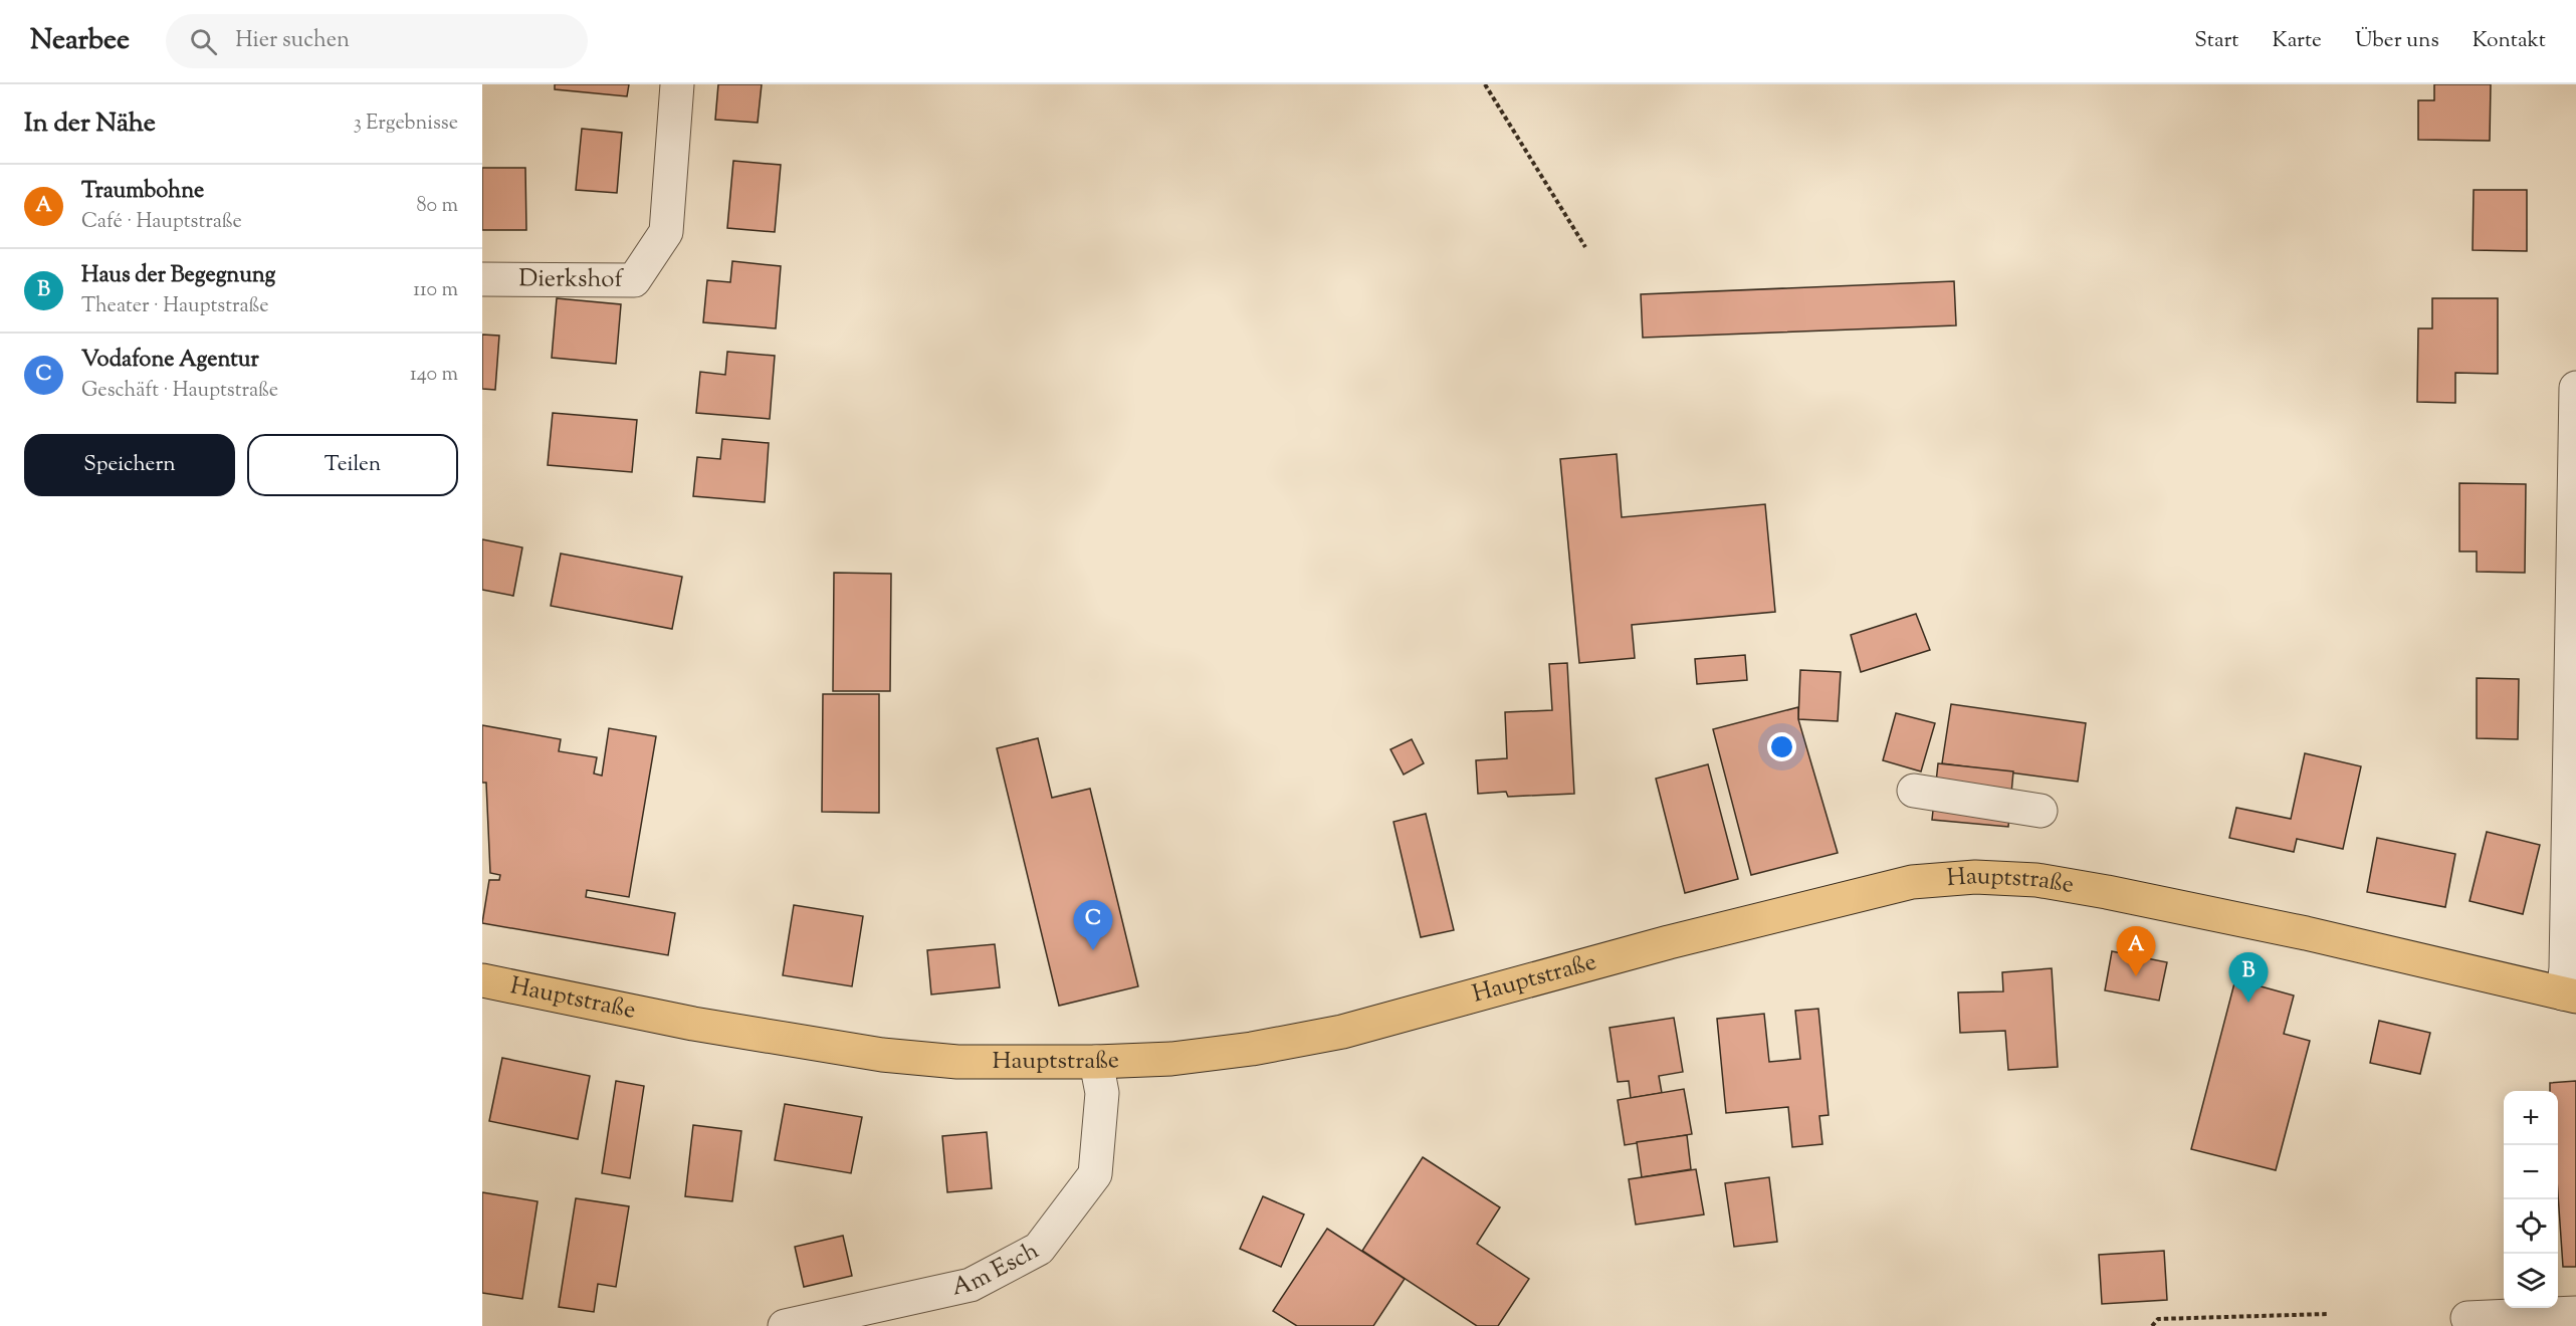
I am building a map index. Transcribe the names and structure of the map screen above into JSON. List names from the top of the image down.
{
  "streets": {
    "main road": ["Hauptstraße"],
    "street": ["Dierkshof", "Am Esch"]
  },
  "crossings": [
    ["Hauptstraße", "Am Esch"]
  ],
  "page": {
    "header": "Nearbee",
    "search": "Hier suchen",
    "nav": [
      "Start",
      "Karte",
      "Über uns",
      "Kontakt"
    ],
    "heading": ["In der Nähe", "3 Ergebnisse"],
    "list": [
      {
        "mark": "A",
        "name": "Traumbohne",
        "note": "Café · Hauptstraße",
        "value": "80 m"
      },
      {
        "mark": "B",
        "name": "Haus der Begegnung",
        "note": "Theater · Hauptstraße",
        "value": "110 m"
      },
      {
        "mark": "C",
        "name": "Vodafone Agentur",
        "note": "Geschäft · Hauptstraße",
        "value": "140 m"
      }
    ],
    "buttons": ["Speichern", "Teilen"],
    "pins": ["C", "A", "B"],
    "map_buttons": ["+", "−"]
  }
}
